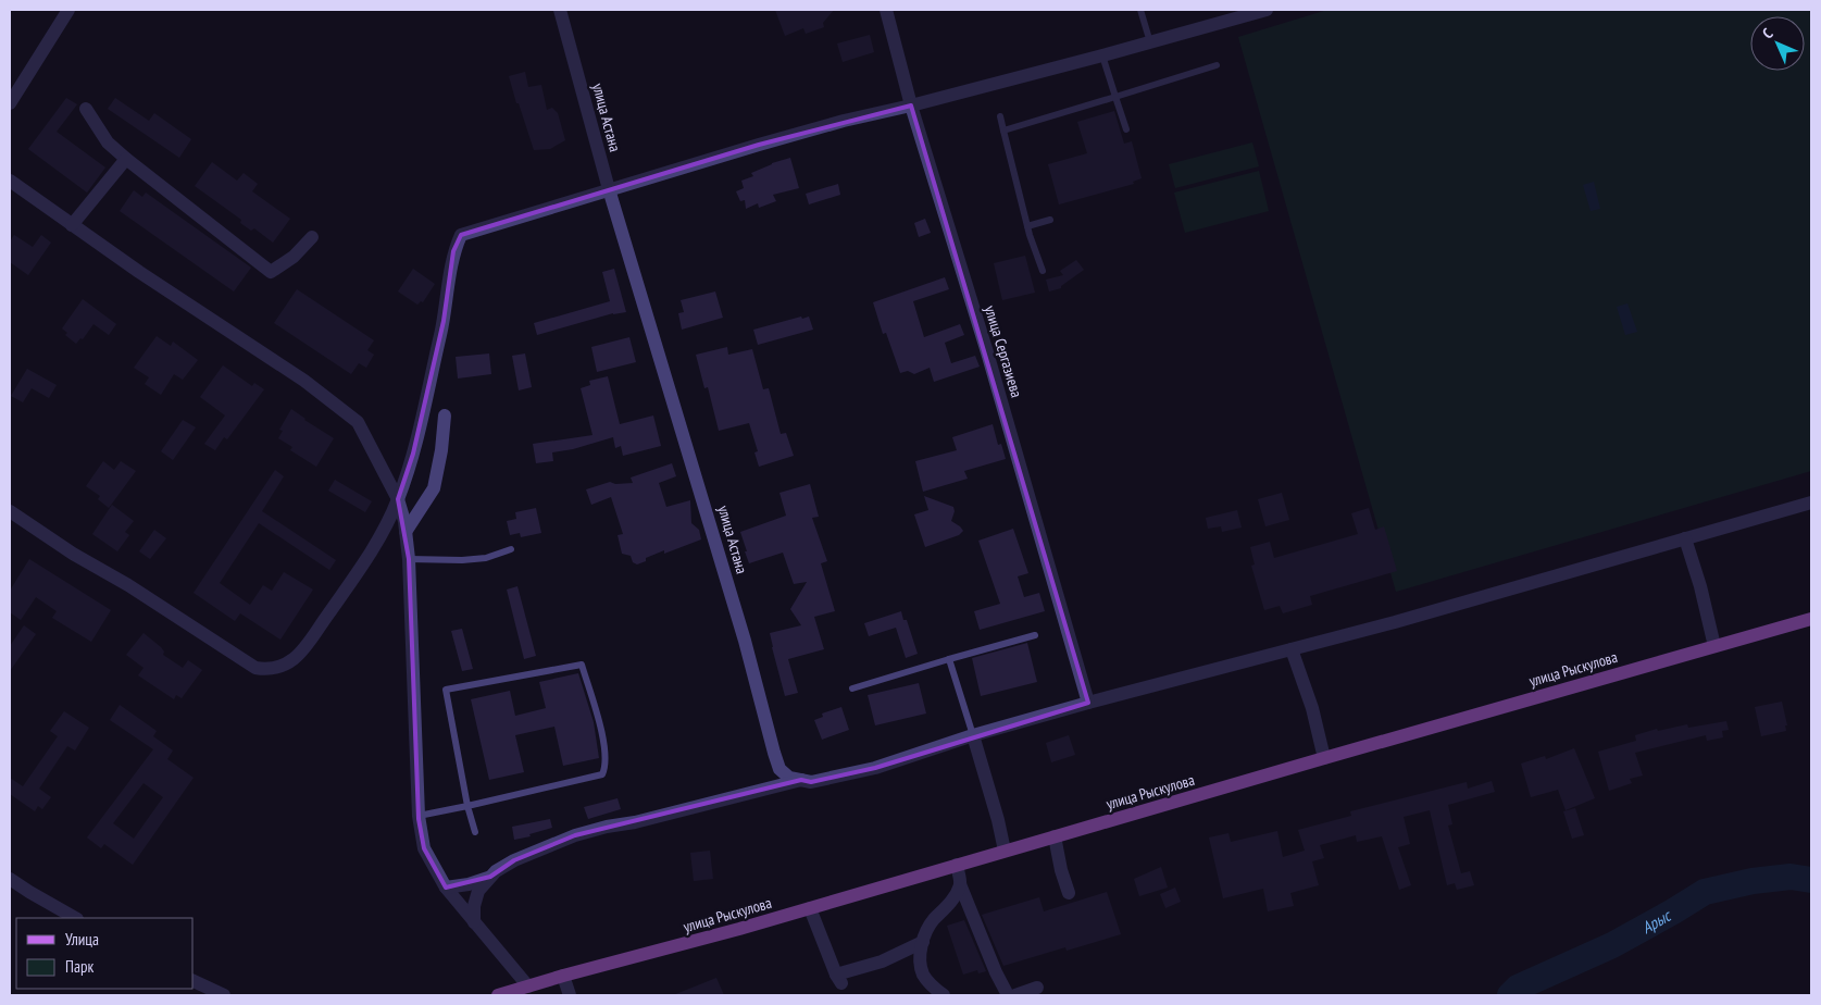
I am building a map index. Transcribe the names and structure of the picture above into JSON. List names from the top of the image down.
{
  "streets": {
    "main road": ["улица Рыскулова"],
    "street": ["улица Астана", "улица Сергазиева"]
  },
  "water": ["Арыс"],
  "legend": ["Улица", "Парк"],
  "north": "top left"
}
